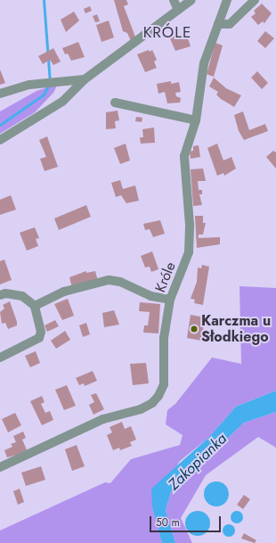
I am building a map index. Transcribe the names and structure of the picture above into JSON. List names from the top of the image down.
{
  "streets": {
    "lane": ["Króle"]
  },
  "districts": ["KRÓLE"],
  "water": ["Zakopianka"],
  "places": ["Karczma u Słodkiego"],
  "scale_bar": "50 m"
}
